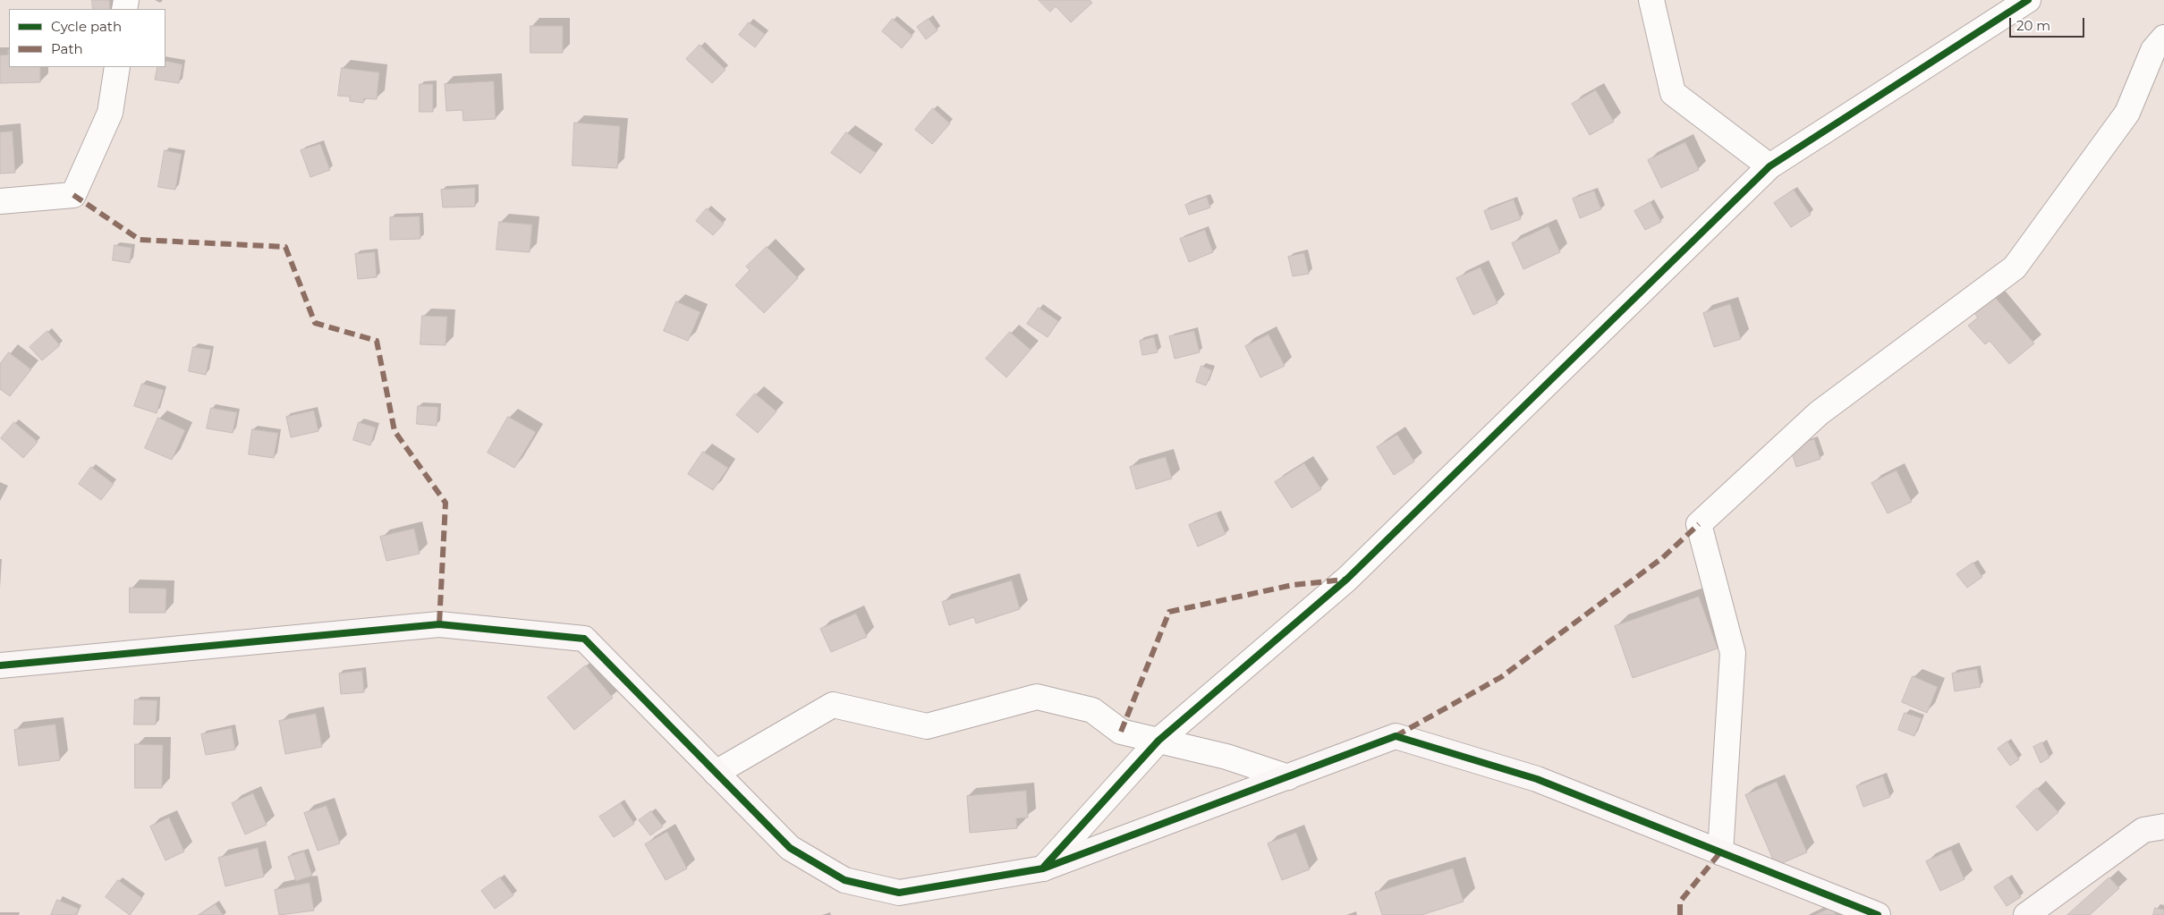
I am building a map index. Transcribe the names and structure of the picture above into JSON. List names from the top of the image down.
{
  "legend": ["Cycle path", "Path"],
  "scale_bar": "20 m"
}
